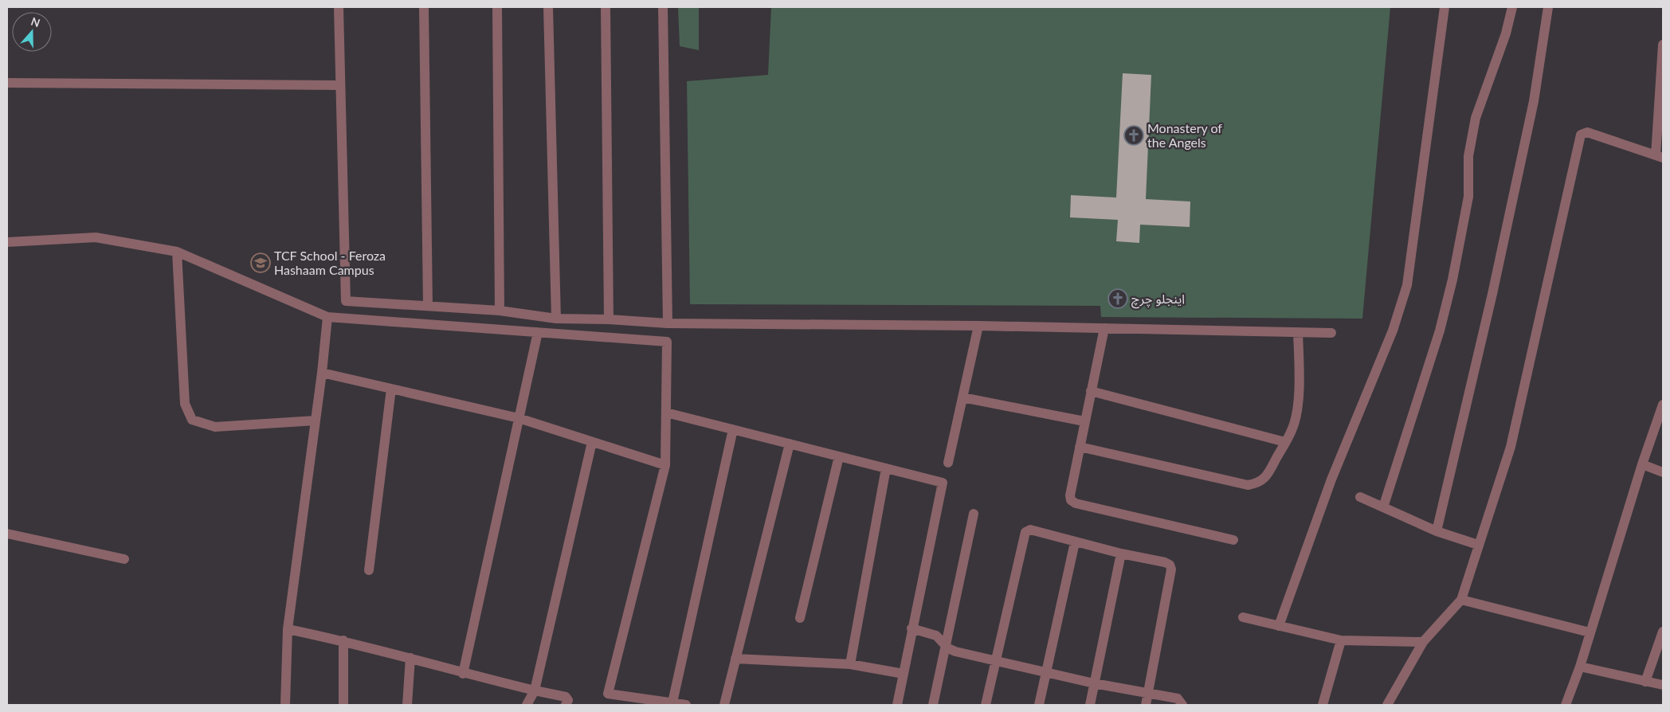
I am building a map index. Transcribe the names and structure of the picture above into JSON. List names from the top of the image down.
{
  "places": {
    "church": ["Monastery of the Angels", "اینجلو چرچ"],
    "school or university": ["TCF School - Feroza Hashaam Campus"]
  },
  "north": "top"
}
